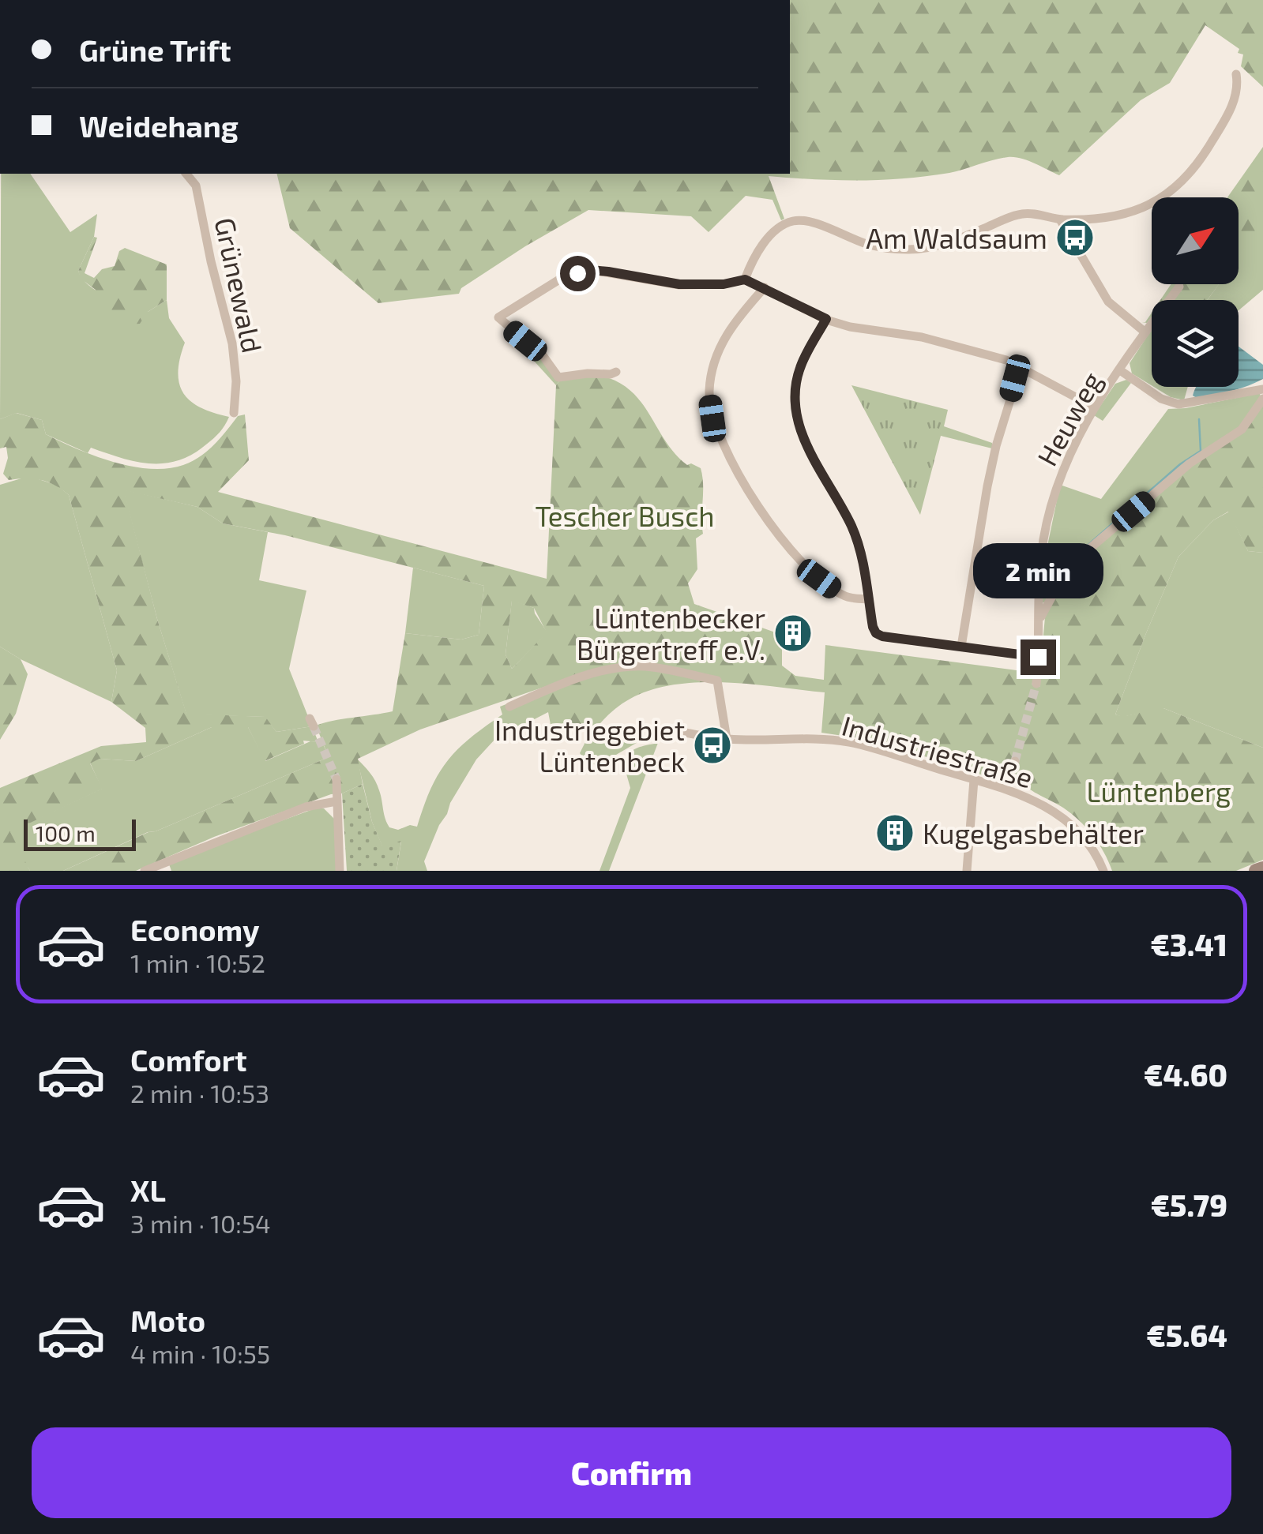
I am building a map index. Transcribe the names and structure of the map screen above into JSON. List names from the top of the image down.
{
  "streets": {
    "street": ["Grünewald", "Heuweg", "Industriestraße"]
  },
  "parks": ["Tescher Busch", "Lüntenberg"],
  "places": {
    "bus stop": ["Am Waldsaum", "Industriegebiet Lüntenbeck"],
    "building": ["Lüntenbecker Bürgertreff e.V.", "Kugelgasbehälter"]
  },
  "scale_bar": "100 m",
  "north": "top right",
  "page": {
    "banner": ["Grüne Trift", "Weidehang"],
    "bubble": "2 min",
    "scale": "100 m",
    "list": [
      {
        "name": "Economy",
        "note": "1 min · 10:52",
        "value": "€3.41"
      },
      {
        "name": "Comfort",
        "note": "2 min · 10:53",
        "value": "€4.60"
      },
      {
        "name": "XL",
        "note": "3 min · 10:54",
        "value": "€5.79"
      },
      {
        "name": "Moto",
        "note": "4 min · 10:55",
        "value": "€5.64"
      }
    ],
    "buttons": "Confirm"
  }
}
